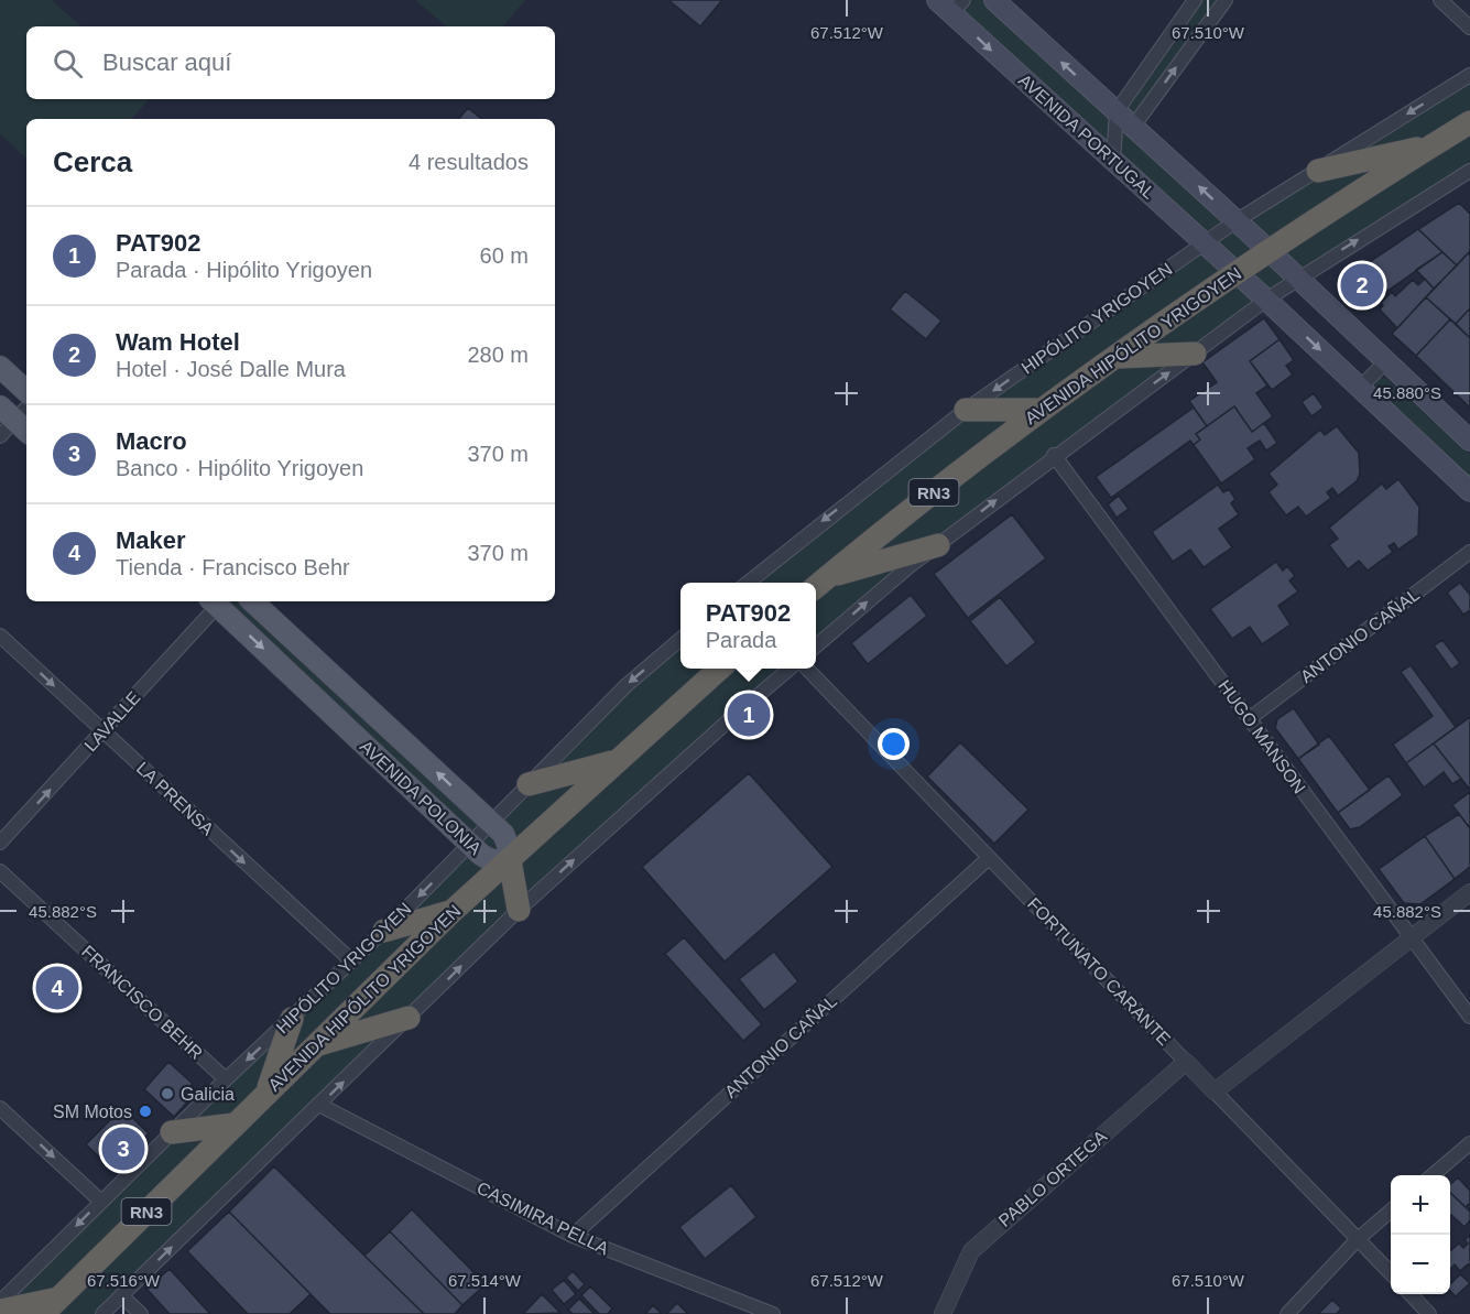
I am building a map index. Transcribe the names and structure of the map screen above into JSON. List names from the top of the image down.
{
  "streets": {
    "highway": ["AVENIDA HIPÓLITO YRIGOYEN", "RN3"],
    "main road": ["AVENIDA PORTUGAL", "AVENIDA POLONIA"],
    "street": [
      "HIPÓLITO YRIGOYEN",
      "ANTONIO CAÑAL",
      "LAVALLE",
      "HUGO MANSON",
      "LA PRENSA",
      "FORTUNATO CARANTE",
      "FRANCISCO BEHR",
      "PABLO ORTEGA",
      "CASIMIRA PELLA"
    ]
  },
  "crossings": [
    ["AVENIDA PORTUGAL", "HIPÓLITO YRIGOYEN"],
    ["AVENIDA PORTUGAL", "AVENIDA HIPÓLITO YRIGOYEN"],
    ["HIPÓLITO YRIGOYEN", "AVENIDA POLONIA"],
    ["HIPÓLITO YRIGOYEN", "LA PRENSA"],
    ["HIPÓLITO YRIGOYEN", "FRANCISCO BEHR"],
    ["AVENIDA HIPÓLITO YRIGOYEN", "AVENIDA POLONIA"],
    ["ANTONIO CAÑAL", "HUGO MANSON"],
    ["ANTONIO CAÑAL", "FORTUNATO CARANTE"],
    ["ANTONIO CAÑAL", "CASIMIRA PELLA"],
    ["LAVALLE", "LA PRENSA"],
    ["FORTUNATO CARANTE", "PABLO ORTEGA"]
  ],
  "one_way": ["LAVALLE", "LA PRENSA"],
  "places": ["Galicia", "SM Motos"],
  "page": {
    "search": "Buscar aquí",
    "heading": ["Cerca", "4 resultados"],
    "list": [
      {
        "mark": "1",
        "name": "PAT902",
        "note": "Parada · Hipólito Yrigoyen",
        "value": "60 m"
      },
      {
        "mark": "2",
        "name": "Wam Hotel",
        "note": "Hotel · José Dalle Mura",
        "value": "280 m"
      },
      {
        "mark": "3",
        "name": "Macro",
        "note": "Banco · Hipólito Yrigoyen",
        "value": "370 m"
      },
      {
        "mark": "4",
        "name": "Maker",
        "note": "Tienda · Francisco Behr",
        "value": "370 m"
      }
    ],
    "pins": [
      "2",
      "1",
      "4",
      "3"
    ],
    "popup": ["PAT902", "Parada"],
    "map_buttons": ["+", "−"]
  },
  "coordinates": [
    "67.512°W",
    "67.510°W",
    "45.880°S",
    "45.882°S",
    "67.516°W",
    "67.514°W"
  ]
}
